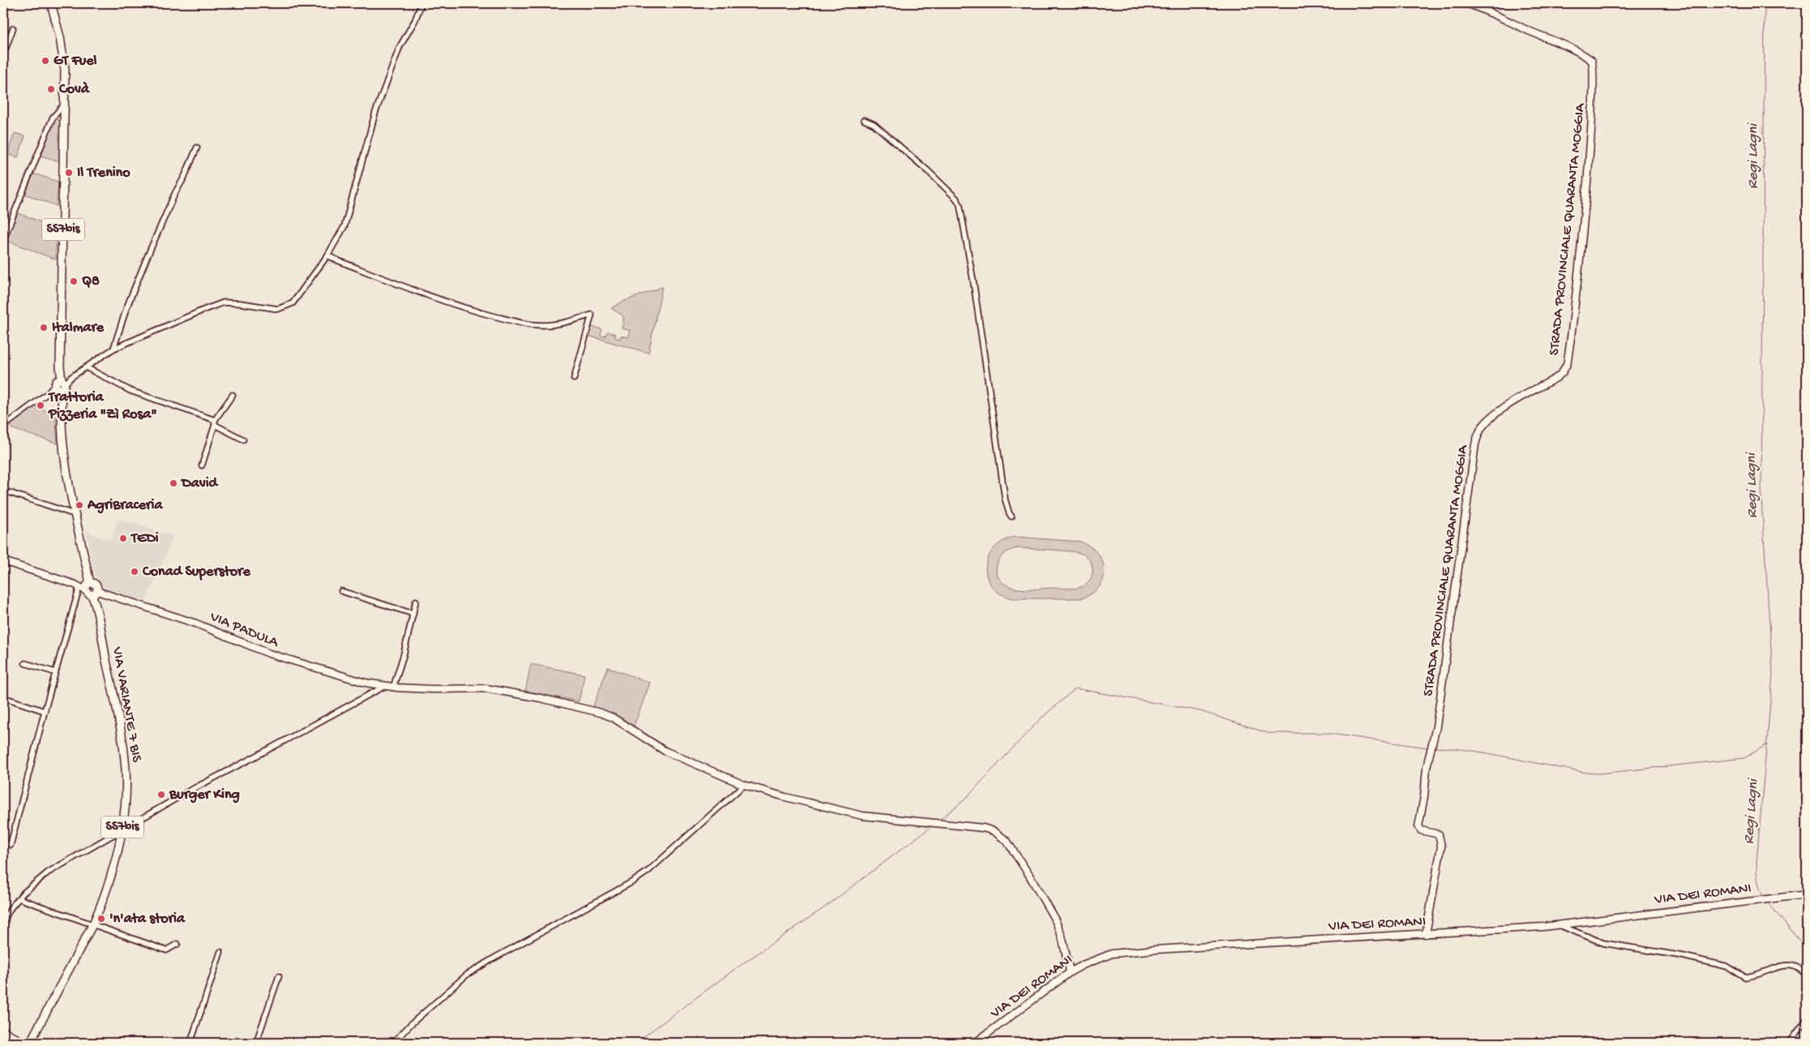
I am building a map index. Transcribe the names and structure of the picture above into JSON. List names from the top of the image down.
{
  "streets": {
    "main road": [
      "SS7bis",
      "STRADA PROVINCIALE QUARANTA MOGGIA",
      "VIA PADULA",
      "VIA VARIANTE 7 BIS",
      "VIA DEI ROMANI"
    ]
  },
  "crossings": [
    ["SS7bis", "VIA VARIANTE 7 BIS"],
    ["STRADA PROVINCIALE QUARANTA MOGGIA", "VIA DEI ROMANI"],
    ["VIA PADULA", "VIA VARIANTE 7 BIS"],
    ["VIA PADULA", "VIA DEI ROMANI"]
  ],
  "water": ["Regi Lagni"],
  "places": [
    "GT Fuel",
    "Covà",
    "Il Trenino",
    "Q8",
    "Italmare",
    "Trattoria Pizzeria \"Zì Rosa\"",
    "David",
    "AgriBraceria",
    "TEDi",
    "Conad Superstore",
    "Burger King",
    "'n'ata storia"
  ]
}
